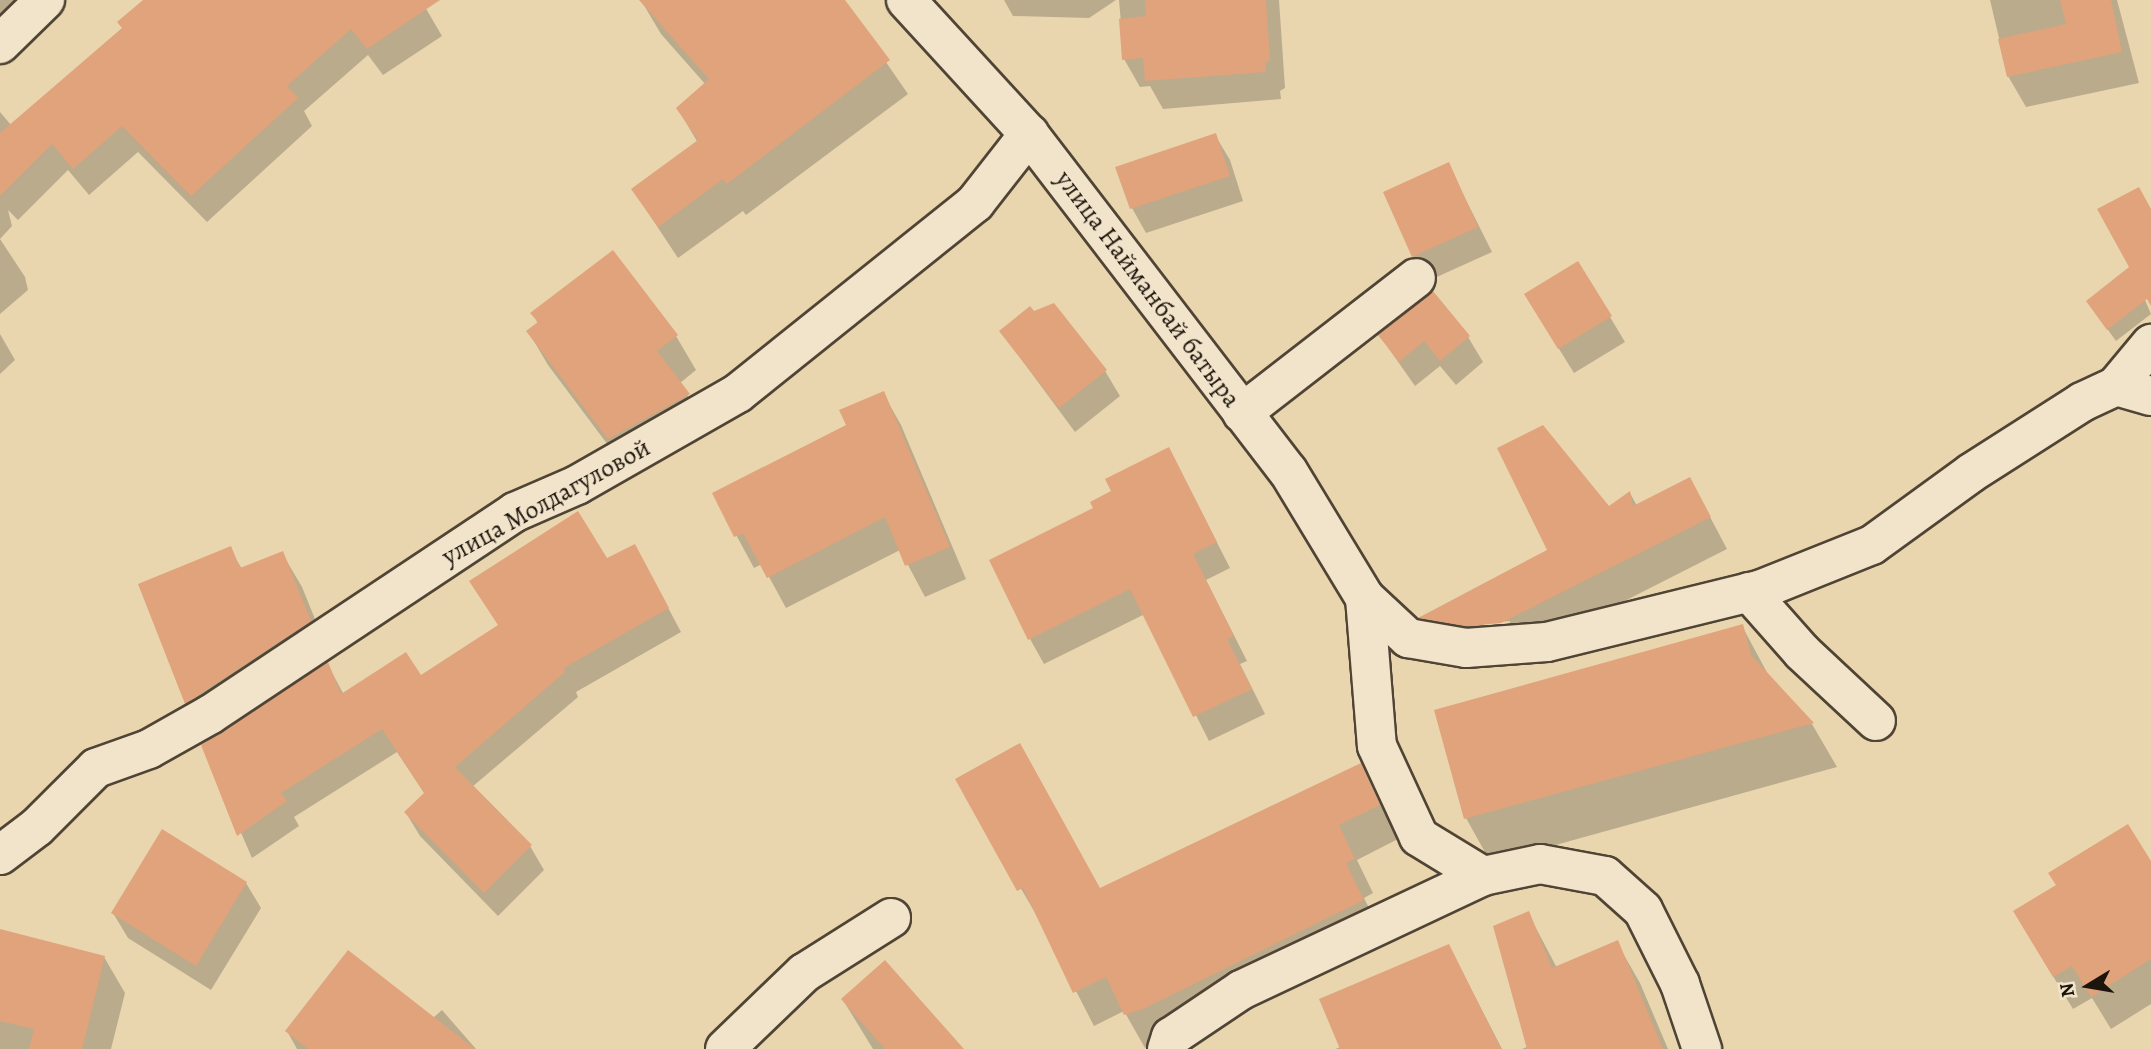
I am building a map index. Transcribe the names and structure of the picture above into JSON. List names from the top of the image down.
{
  "streets": {
    "street": ["улица Найманбай батыра", "улица Молдагуловой"]
  },
  "crossings": [
    ["улица Найманбай батыра", "улица Молдагуловой"]
  ],
  "north": "left"
}
